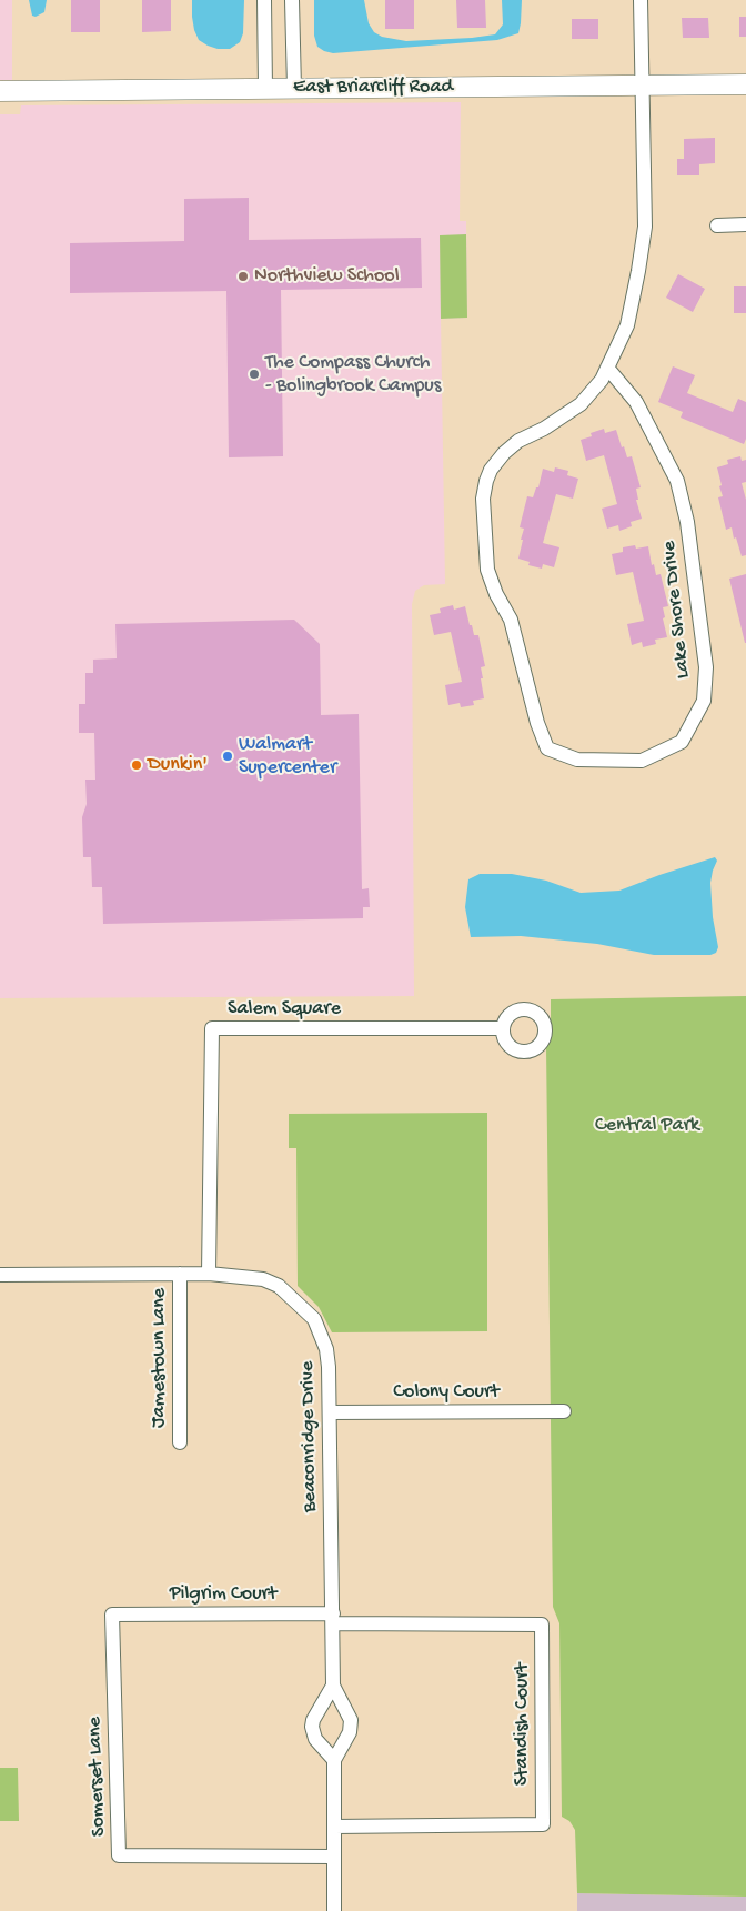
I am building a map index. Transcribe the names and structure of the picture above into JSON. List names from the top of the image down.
{
  "streets": {
    "street": [
      "East Briarcliff Road",
      "Lake Shore Drive",
      "Salem Square",
      "Jamestown Lane",
      "Colony Court",
      "Beaconridge Drive",
      "Pilgrim Court",
      "Standish Court",
      "Somerset Lane"
    ]
  },
  "crossings": [
    ["East Briarcliff Road", "Lake Shore Drive"],
    ["Salem Square", "Beaconridge Drive"],
    ["Jamestown Lane", "Beaconridge Drive"],
    ["Colony Court", "Beaconridge Drive"],
    ["Beaconridge Drive", "Pilgrim Court"],
    ["Beaconridge Drive", "Standish Court"],
    ["Beaconridge Drive", "Somerset Lane"],
    ["Pilgrim Court", "Standish Court"],
    ["Pilgrim Court", "Somerset Lane"]
  ],
  "parks": ["Central Park"],
  "places": [
    "Northview School",
    "The Compass Church - Bolingbrook Campus",
    "Walmart Supercenter",
    "Dunkin'"
  ]
}
